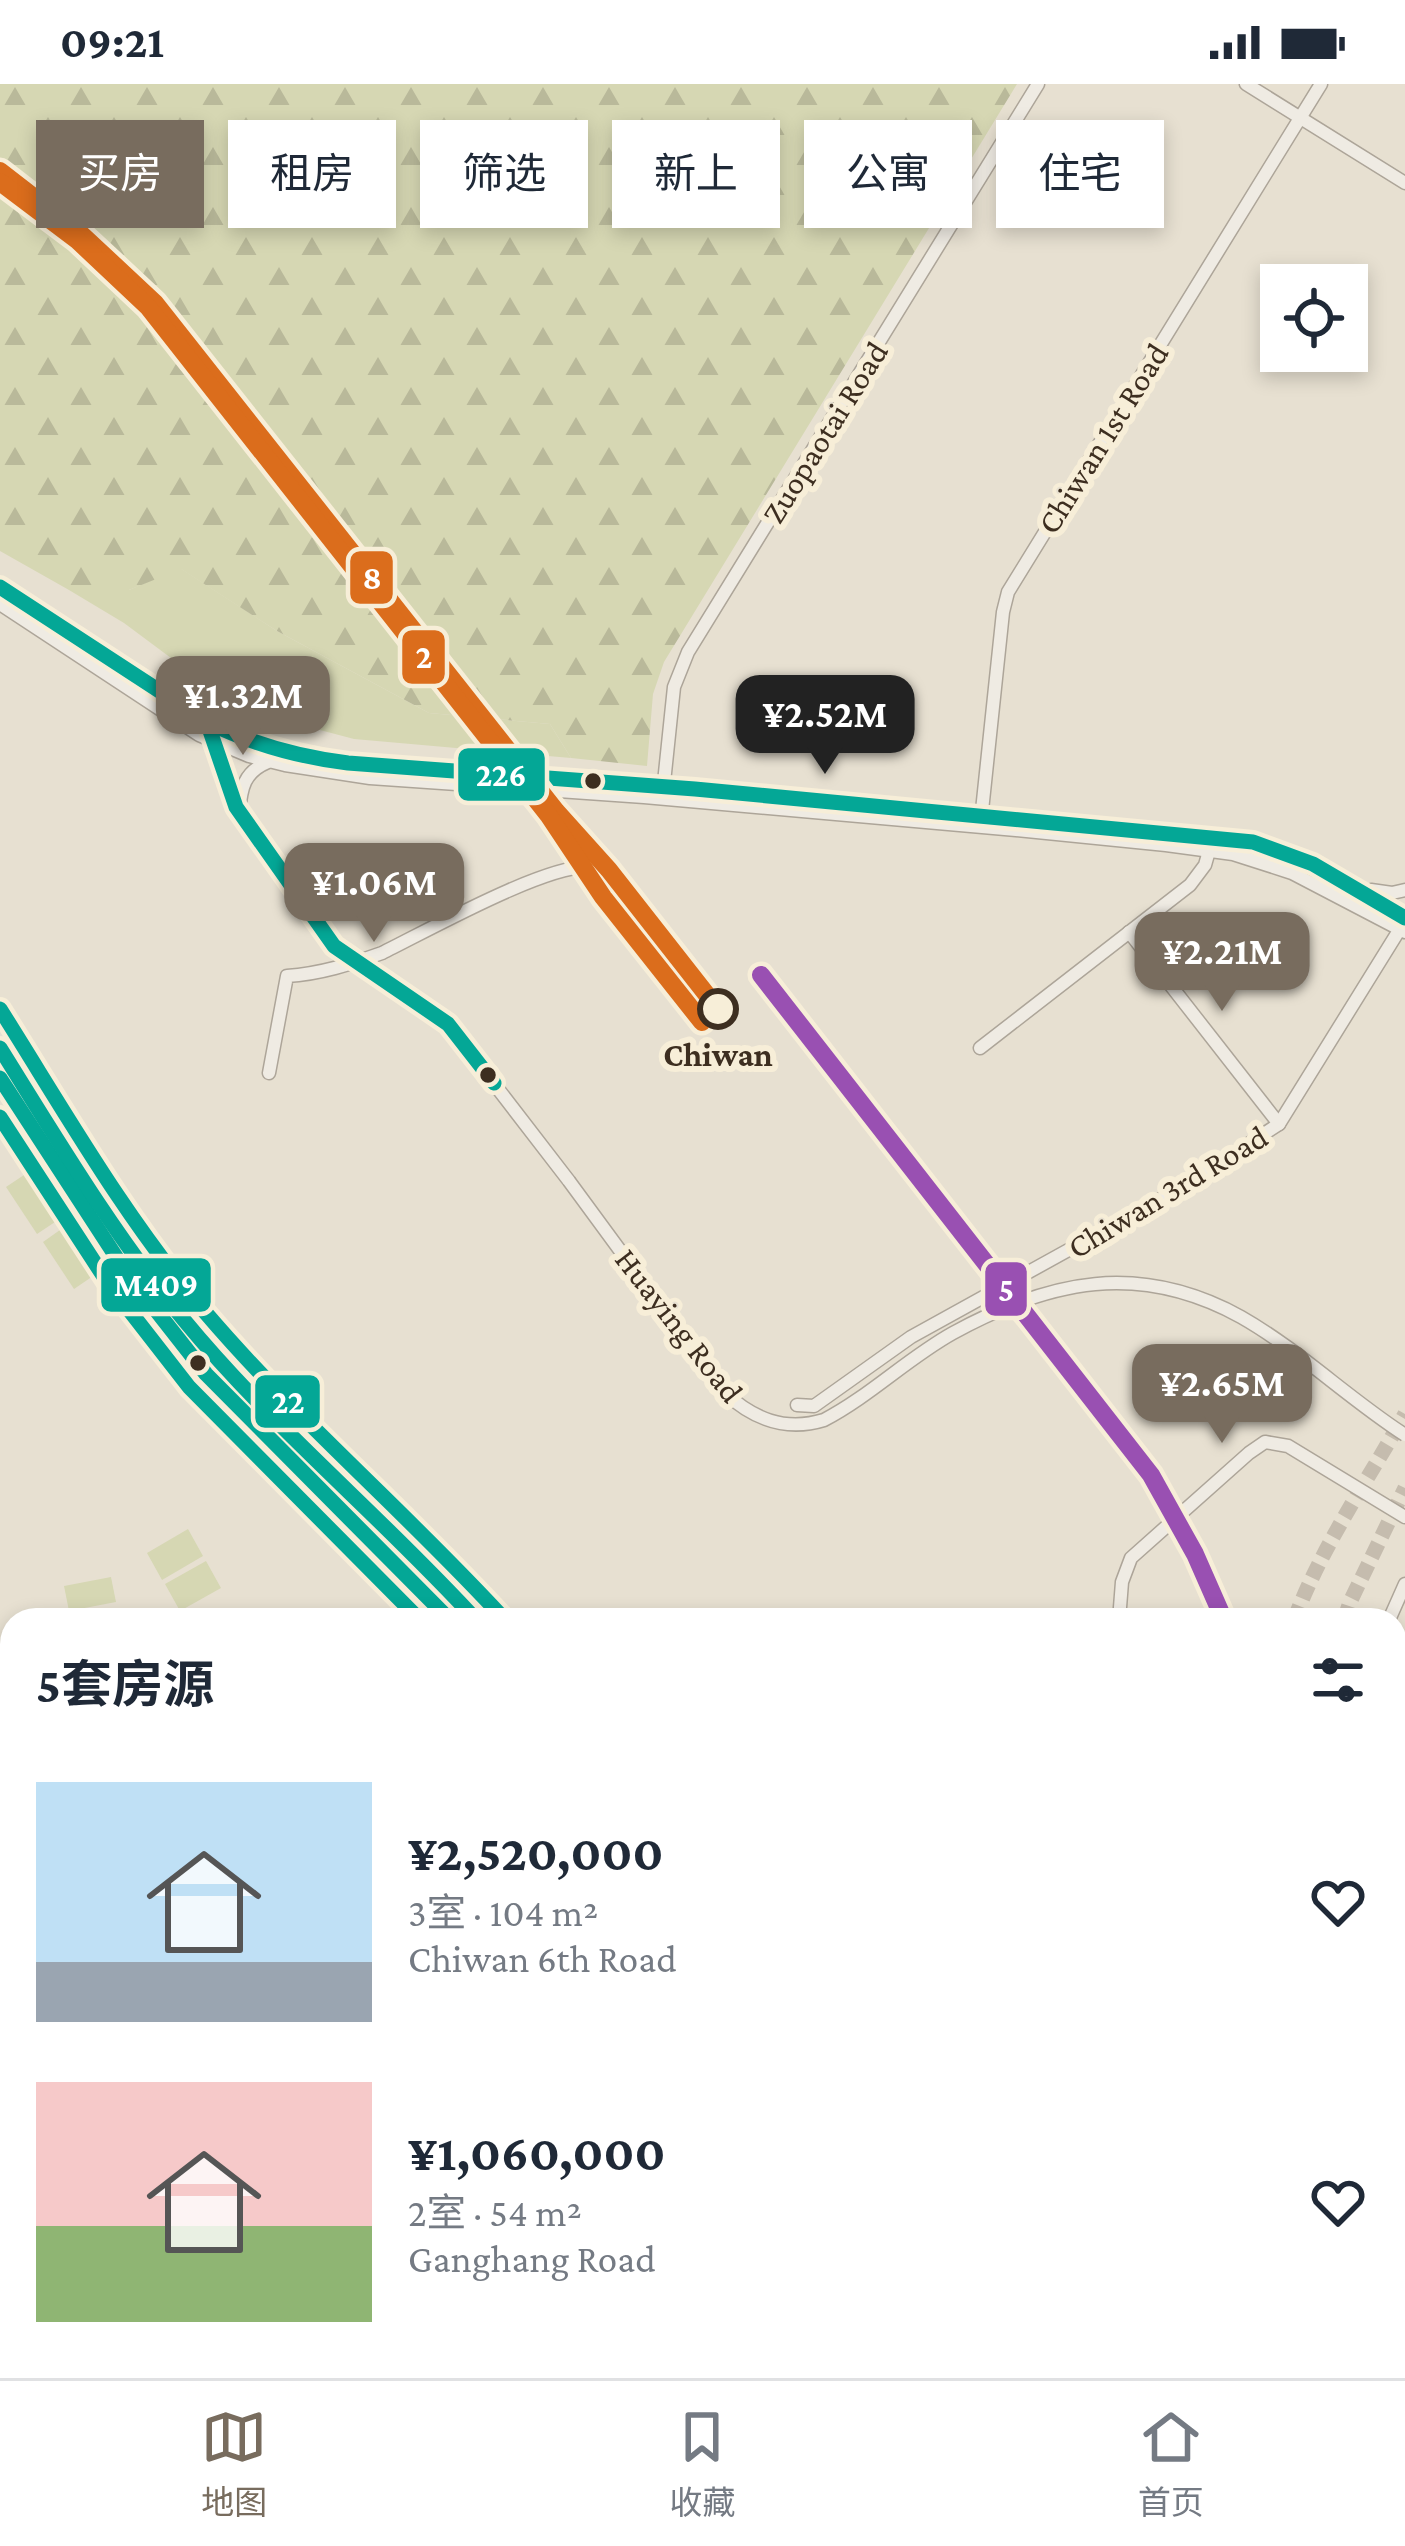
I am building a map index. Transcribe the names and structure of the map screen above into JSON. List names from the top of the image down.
{
  "streets": {
    "street": [
      "Zuopaotai Road",
      "Chiwan 1st Road",
      "Chiwan 3rd Road",
      "Huaying Road"
    ]
  },
  "places": ["Chiwan"],
  "lines": [
    "transit line 8",
    "transit line 2",
    "transit line 226",
    "transit line 5",
    "transit line 22",
    "transit line M409"
  ],
  "page": {
    "status": "09:21",
    "chip": [
      "买房",
      "租房",
      "筛选",
      "新上",
      "公寓",
      "住宅"
    ],
    "price": [
      "¥1.32M",
      "¥2.52M",
      "¥1.06M",
      "¥2.21M",
      "¥2.65M"
    ],
    "heading": "5套房源",
    "list": [
      {
        "name": "¥2,520,000",
        "note": "3室 · 104 m² · Chiwan 6th Road"
      },
      {
        "name": "¥1,060,000",
        "note": "2室 · 54 m² · Ganghang Road"
      }
    ],
    "tabs": ["地图", "收藏", "首页"]
  }
}
